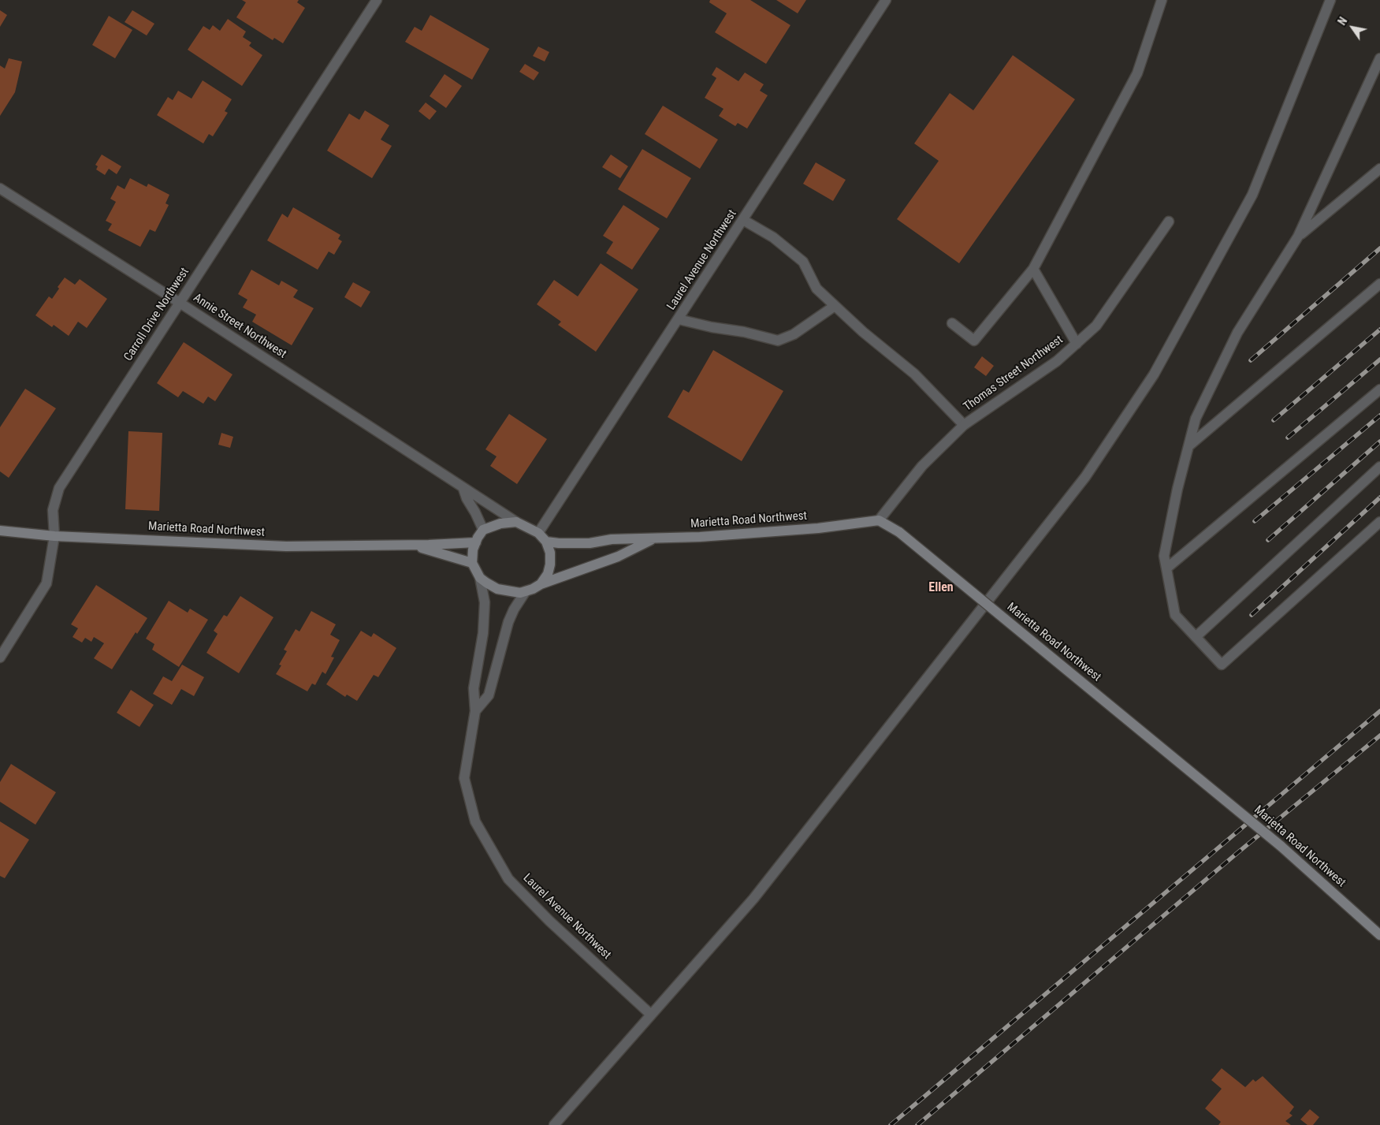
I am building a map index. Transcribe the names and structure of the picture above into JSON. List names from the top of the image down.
{
  "streets": {
    "main road": ["Marietta Road Northwest"],
    "street": [
      "Laurel Avenue Northwest",
      "Carroll Drive Northwest",
      "Annie Street Northwest",
      "Thomas Street Northwest"
    ]
  },
  "crossings": [
    ["Laurel Avenue Northwest", "Annie Street Northwest"],
    ["Laurel Avenue Northwest", "Marietta Road Northwest"],
    ["Carroll Drive Northwest", "Annie Street Northwest"],
    ["Carroll Drive Northwest", "Marietta Road Northwest"],
    ["Annie Street Northwest", "Marietta Road Northwest"],
    ["Thomas Street Northwest", "Marietta Road Northwest"]
  ],
  "districts": ["Ellen"],
  "north": "top left"
}
